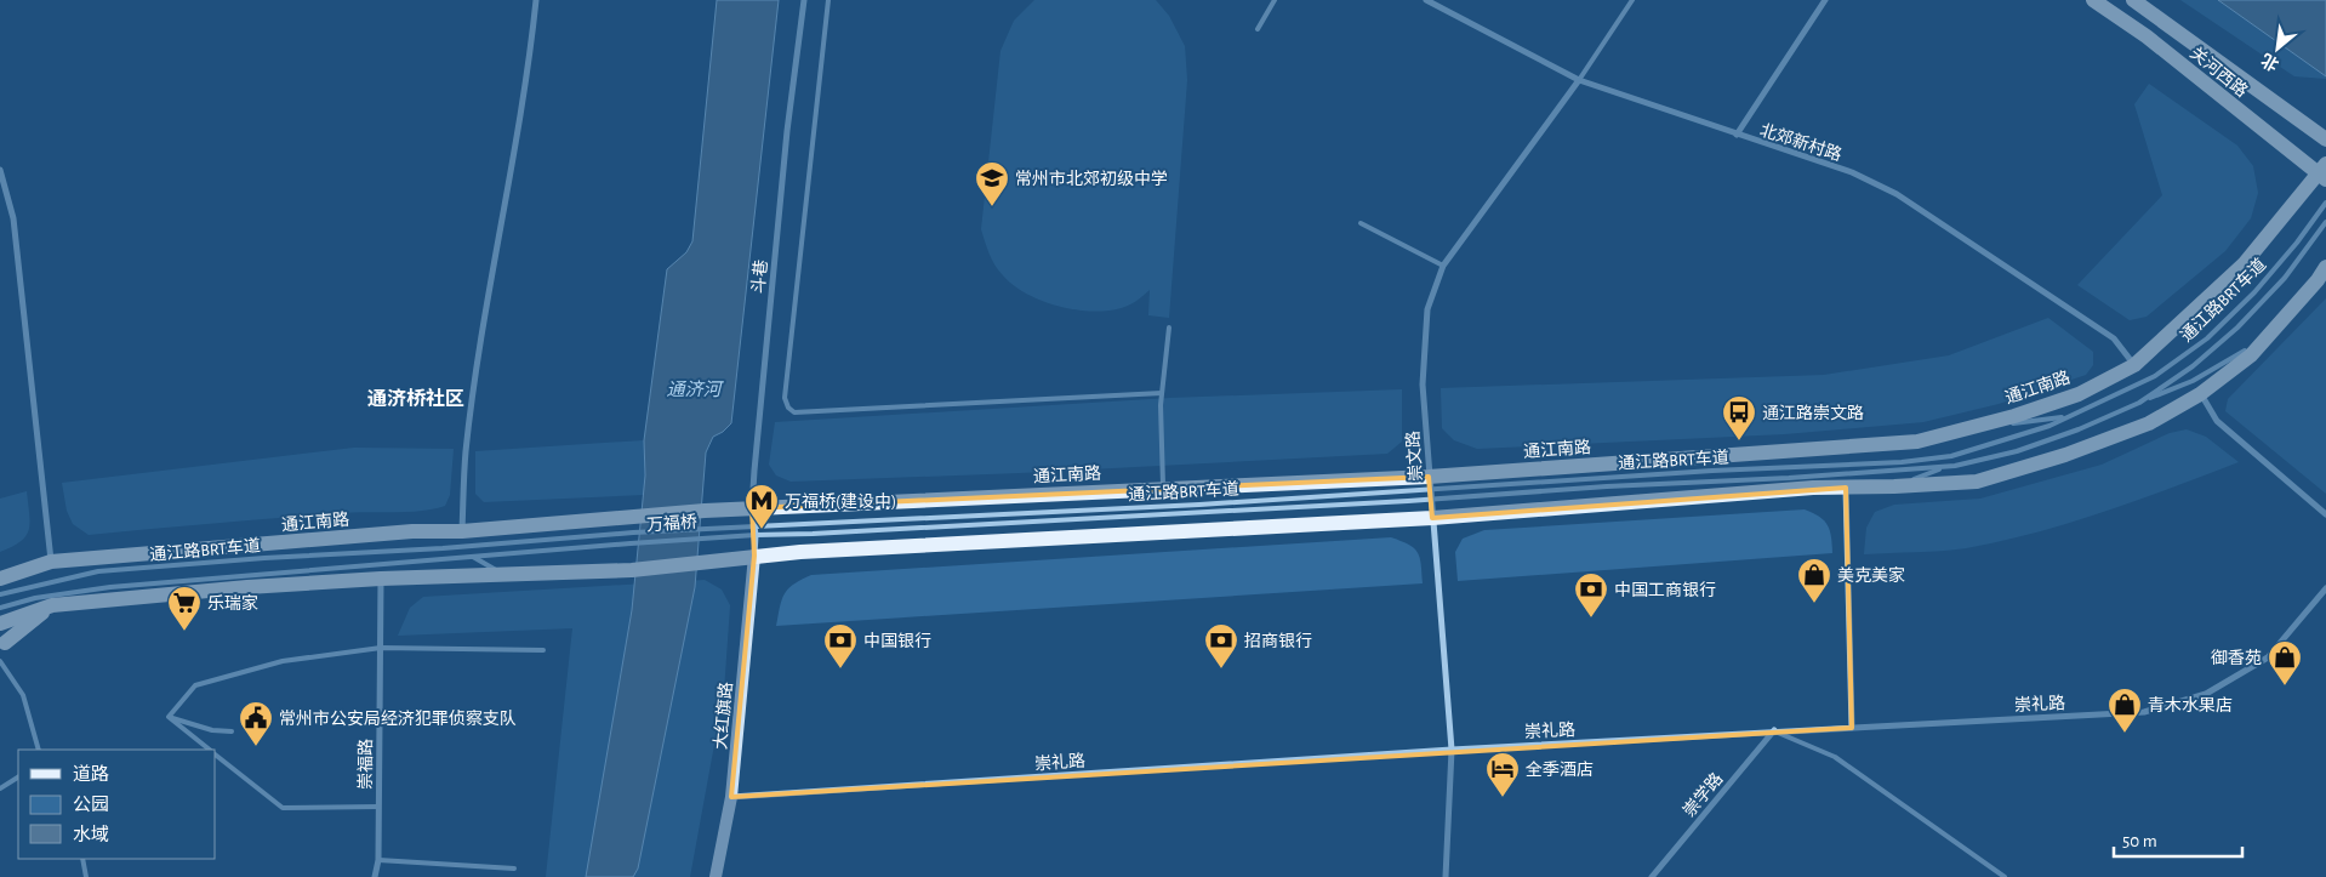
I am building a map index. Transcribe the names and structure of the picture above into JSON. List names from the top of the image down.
{
  "streets": {
    "main road": ["关河西路", "通江南路", "万福桥"],
    "street": [
      "北郊新村路",
      "斗巷",
      "崇文路",
      "崇礼路",
      "大红旗路",
      "崇福路",
      "崇学路"
    ],
    "lane": ["通江路BRT车道"]
  },
  "crossings": [
    ["关河西路", "通江南路"],
    ["北郊新村路", "通江南路"],
    ["北郊新村路", "崇文路"],
    ["斗巷", "通江路BRT车道"],
    ["斗巷", "通江南路"],
    ["斗巷", "大红旗路"],
    ["通江路BRT车道", "通江南路"],
    ["通江路BRT车道", "崇文路"],
    ["通江路BRT车道", "万福桥"],
    ["通江南路", "崇文路"],
    ["通江南路", "万福桥"],
    ["崇文路", "崇礼路"],
    ["崇礼路", "大红旗路"],
    ["崇礼路", "崇学路"]
  ],
  "districts": ["通济桥社区"],
  "water": ["通济河"],
  "places": {
    "school or university": ["常州市北郊初级中学"],
    "bus stop": ["通江路崇文路"],
    "metro station": ["万福桥(建设中)"],
    "shop": ["美克美家", "御香苑", "青木水果店"],
    "bank": ["中国工商银行", "中国银行", "招商银行"],
    "supermarket": ["乐瑞家"],
    "public building": ["常州市公安局经济犯罪侦察支队"],
    "hotel": ["全季酒店"]
  },
  "legend": ["道路", "公园", "水域"],
  "scale_bar": "50 m",
  "north": "bottom left"
}
